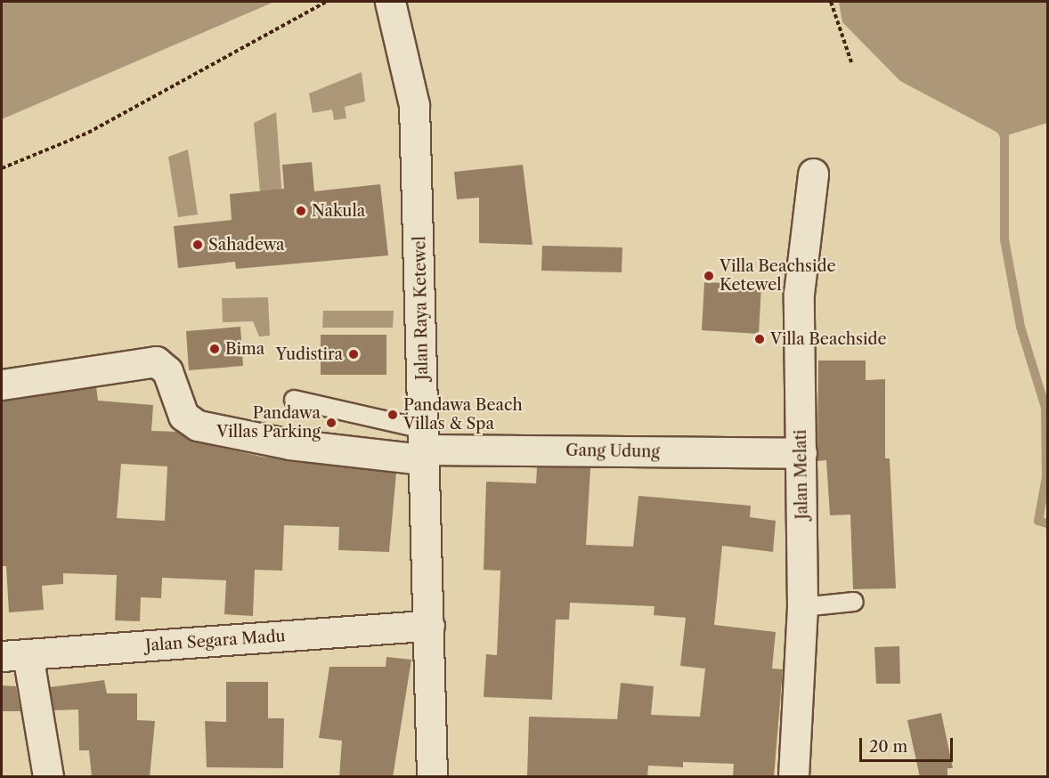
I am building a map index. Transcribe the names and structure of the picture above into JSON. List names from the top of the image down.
{
  "streets": {
    "street": [
      "Jalan Raya Ketewel",
      "Gang Udung",
      "Jalan Melati",
      "Jalan Segara Madu"
    ]
  },
  "crossings": [
    ["Jalan Raya Ketewel", "Gang Udung"],
    ["Jalan Raya Ketewel", "Jalan Segara Madu"],
    ["Gang Udung", "Jalan Melati"]
  ],
  "places": [
    "Nakula",
    "Sahadewa",
    "Villa Beachside Ketewel",
    "Villa Beachside",
    "Bima",
    "Yudistira",
    "Pandawa Beach Villas & Spa",
    "Pandawa Villas Parking"
  ],
  "scale_bar": "20 m"
}
